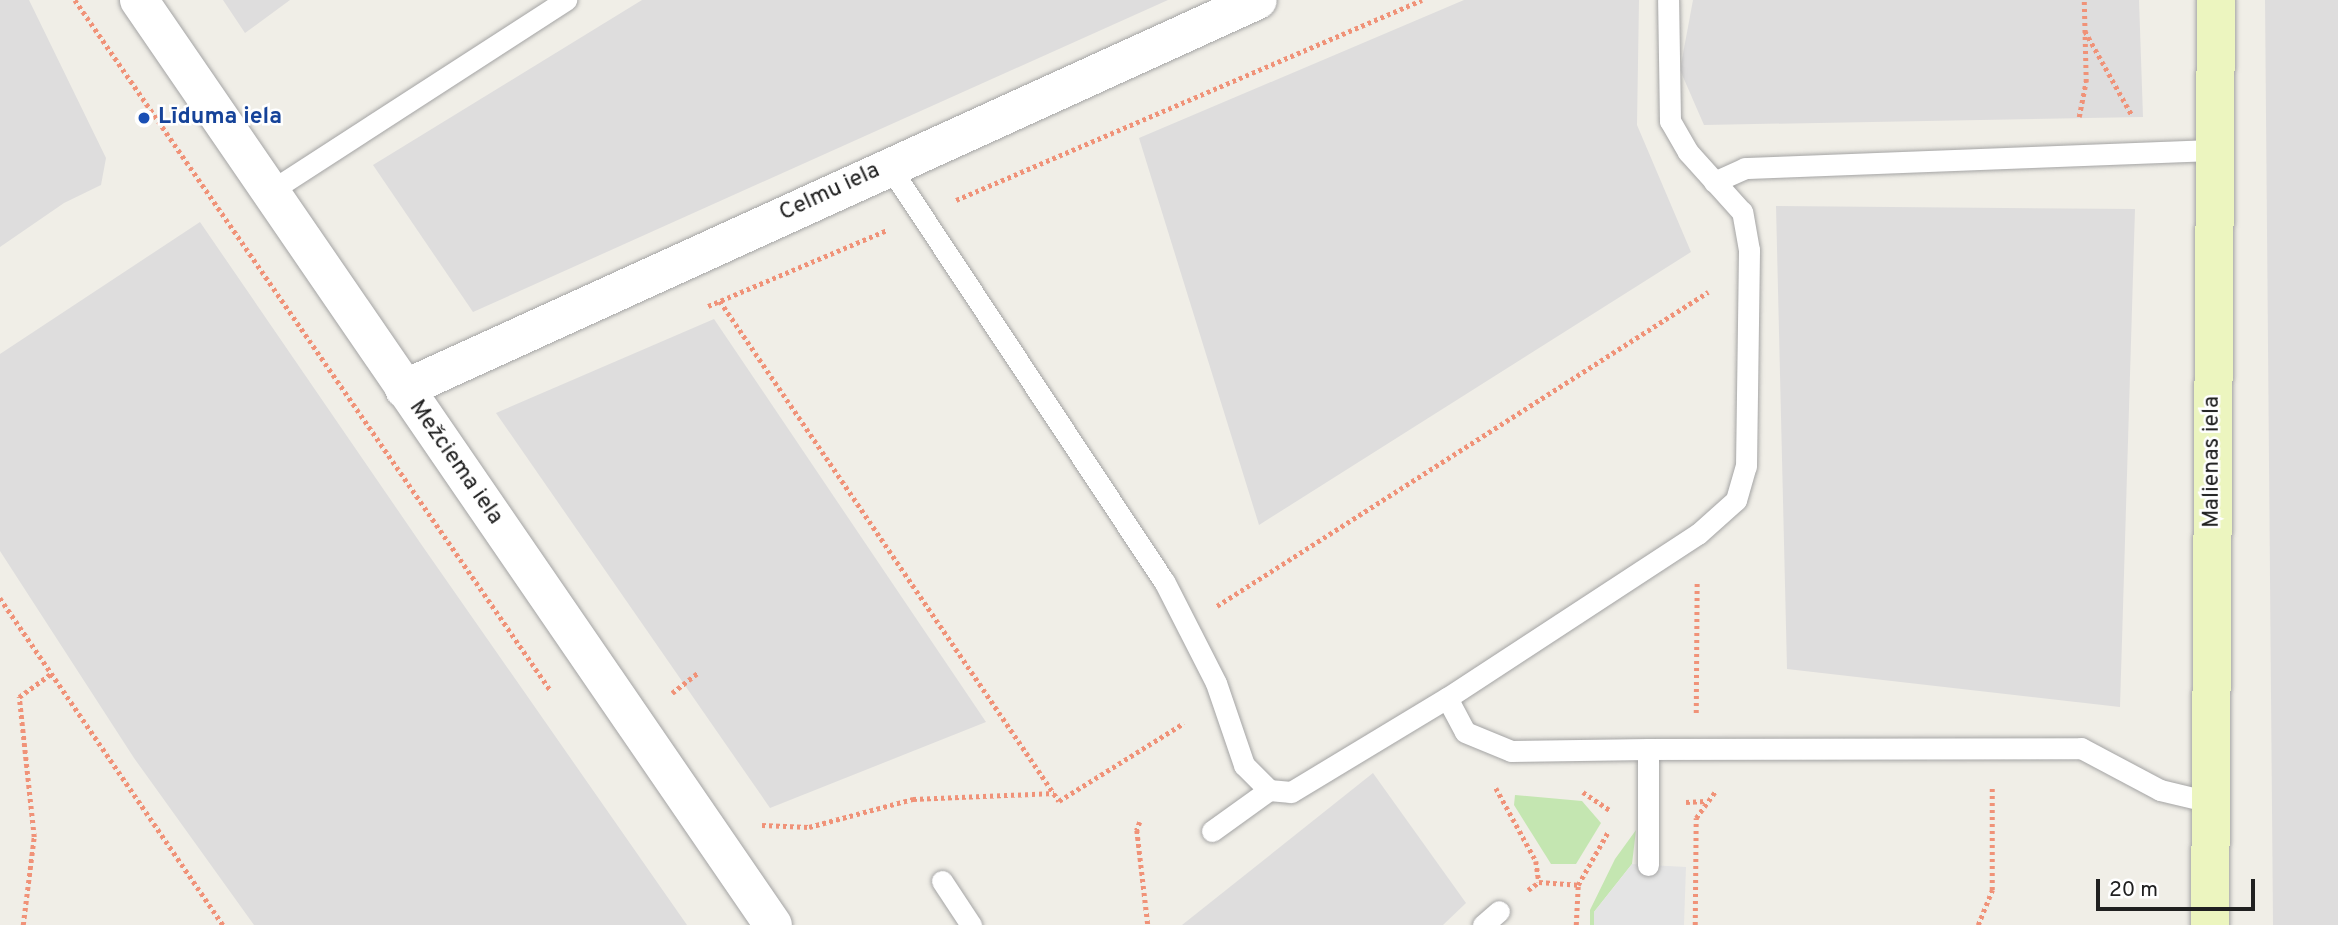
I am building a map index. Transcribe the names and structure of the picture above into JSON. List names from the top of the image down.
{
  "streets": {
    "street": ["Celmu iela", "Malienas iela", "Mežciema iela"]
  },
  "crossings": [
    ["Celmu iela", "Mežciema iela"]
  ],
  "places": ["Līduma iela"],
  "scale_bar": "20 m"
}
